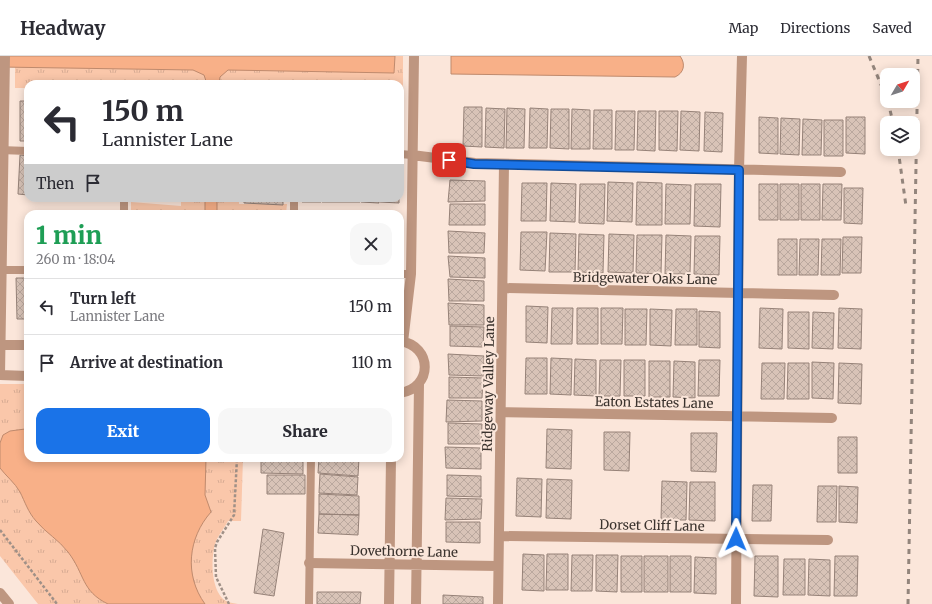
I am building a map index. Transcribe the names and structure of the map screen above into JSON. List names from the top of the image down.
{
  "streets": {
    "street": [
      "Bridgewater Oaks Lane",
      "Ridgeway Valley Lane",
      "Eaton Estates Lane",
      "Dorset Cliff Lane",
      "Dovethorne Lane"
    ]
  },
  "crossings": [
    ["Bridgewater Oaks Lane", "Ridgeway Valley Lane"],
    ["Ridgeway Valley Lane", "Eaton Estates Lane"],
    ["Ridgeway Valley Lane", "Dorset Cliff Lane"],
    ["Ridgeway Valley Lane", "Dovethorne Lane"]
  ],
  "north": "top right",
  "page": {
    "header": "Headway",
    "nav": ["Map", "Directions", "Saved"],
    "turn": ["150 m", "Lannister Lane"],
    "then": "Then",
    "heading": ["1 min", "260 m · 18:04"],
    "list": [
      {
        "name": "Turn left",
        "note": "Lannister Lane",
        "value": "150 m"
      },
      {
        "name": "Arrive at destination",
        "value": "110 m"
      }
    ],
    "buttons": ["Exit", "Share"]
  }
}
